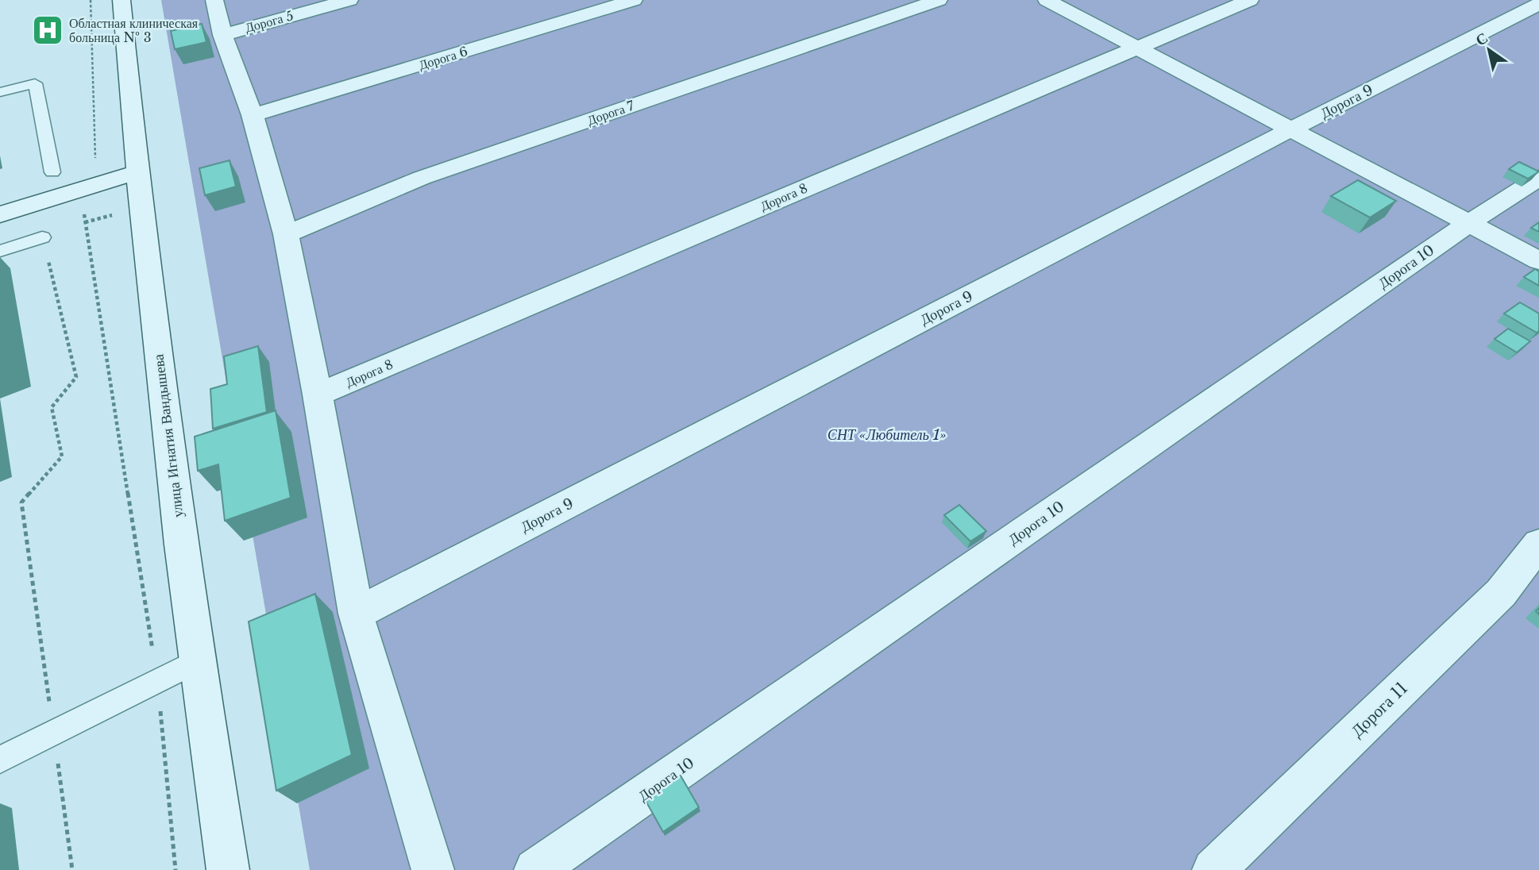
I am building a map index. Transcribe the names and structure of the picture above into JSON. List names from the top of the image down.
{
  "streets": {
    "street": [
      "Дорога 5",
      "Дорога 6",
      "Дорога 9",
      "Дорога 7",
      "Дорога 8",
      "Дорога 10",
      "улица Игнатия Вандышева",
      "Дорога 11"
    ]
  },
  "parks": ["СНТ «Любитель 1»"],
  "places": {
    "hospital": ["Областная клиническая больница № 3"]
  },
  "north": "top left"
}
